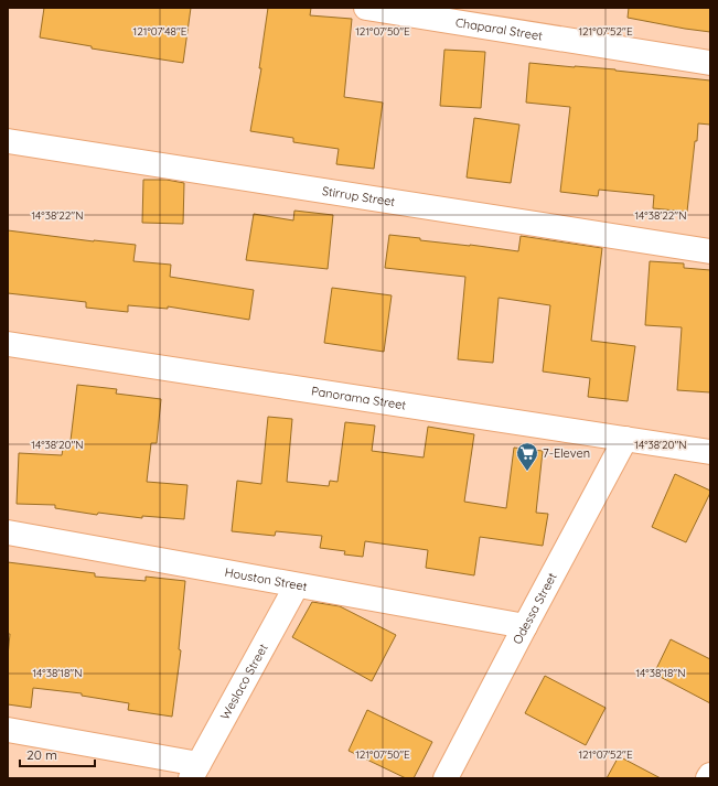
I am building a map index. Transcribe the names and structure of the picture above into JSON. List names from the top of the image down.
{
  "streets": {
    "street": [
      "Chaparal Street",
      "Stirrup Street",
      "Panorama Street",
      "Houston Street",
      "Odessa Street",
      "Weslaco Street"
    ]
  },
  "crossings": [
    ["Panorama Street", "Odessa Street"],
    ["Houston Street", "Odessa Street"],
    ["Houston Street", "Weslaco Street"]
  ],
  "places": {
    "supermarket": ["7-Eleven"]
  },
  "scale_bar": "20 m",
  "coordinates": [
    "121°07'48\"E",
    "121°07'50\"E",
    "121°07'52\"E",
    "14°38'22\"N",
    "14°38'20\"N",
    "14°38'18\"N"
  ]
}
